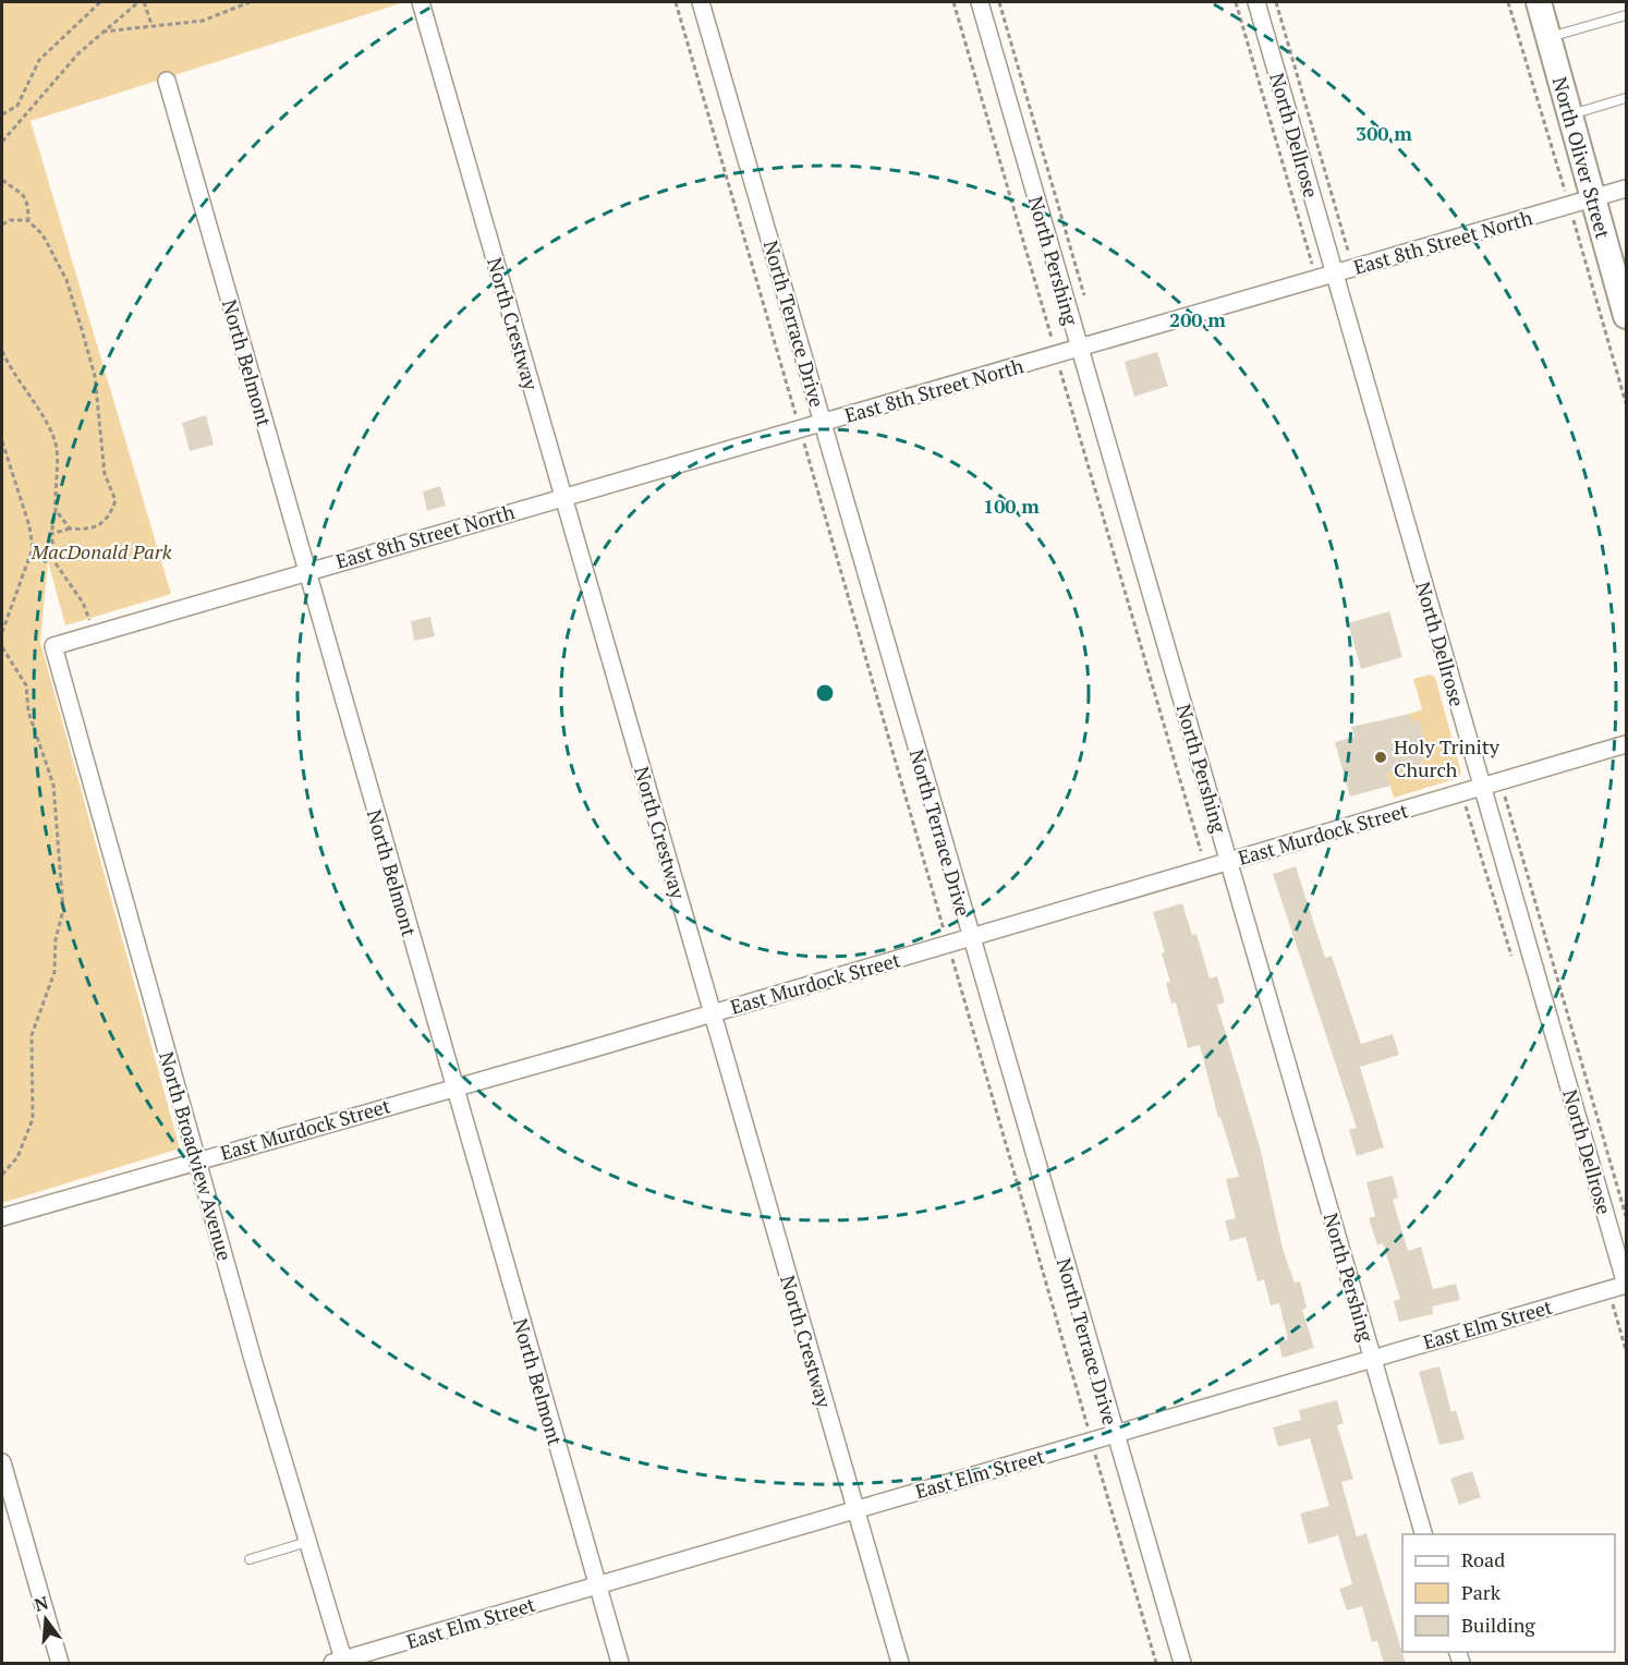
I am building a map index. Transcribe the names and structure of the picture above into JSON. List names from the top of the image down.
{
  "streets": {
    "main road": ["North Oliver Street"],
    "street": [
      "North Dellrose",
      "East 8th Street North",
      "North Pershing",
      "North Crestway",
      "North Terrace Drive",
      "North Belmont",
      "East Murdock Street",
      "North Broadview Avenue",
      "East Elm Street"
    ]
  },
  "crossings": [
    ["North Dellrose", "East 8th Street North"],
    ["North Dellrose", "East Murdock Street"],
    ["North Dellrose", "East Elm Street"],
    ["North Oliver Street", "East 8th Street North"],
    ["East 8th Street North", "North Pershing"],
    ["East 8th Street North", "North Crestway"],
    ["East 8th Street North", "North Terrace Drive"],
    ["East 8th Street North", "North Belmont"],
    ["East 8th Street North", "North Broadview Avenue"],
    ["North Pershing", "East Murdock Street"],
    ["North Pershing", "East Elm Street"],
    ["North Crestway", "East Murdock Street"],
    ["North Crestway", "East Elm Street"],
    ["North Terrace Drive", "East Murdock Street"],
    ["North Terrace Drive", "East Elm Street"],
    ["North Belmont", "East Murdock Street"],
    ["North Belmont", "East Elm Street"],
    ["East Murdock Street", "North Broadview Avenue"],
    ["North Broadview Avenue", "East Elm Street"]
  ],
  "parks": ["MacDonald Park"],
  "places": ["Holy Trinity Church"],
  "legend": ["Road", "Park", "Building"],
  "north": "top",
  "rings": ["300 m", "200 m", "100 m"]
}
